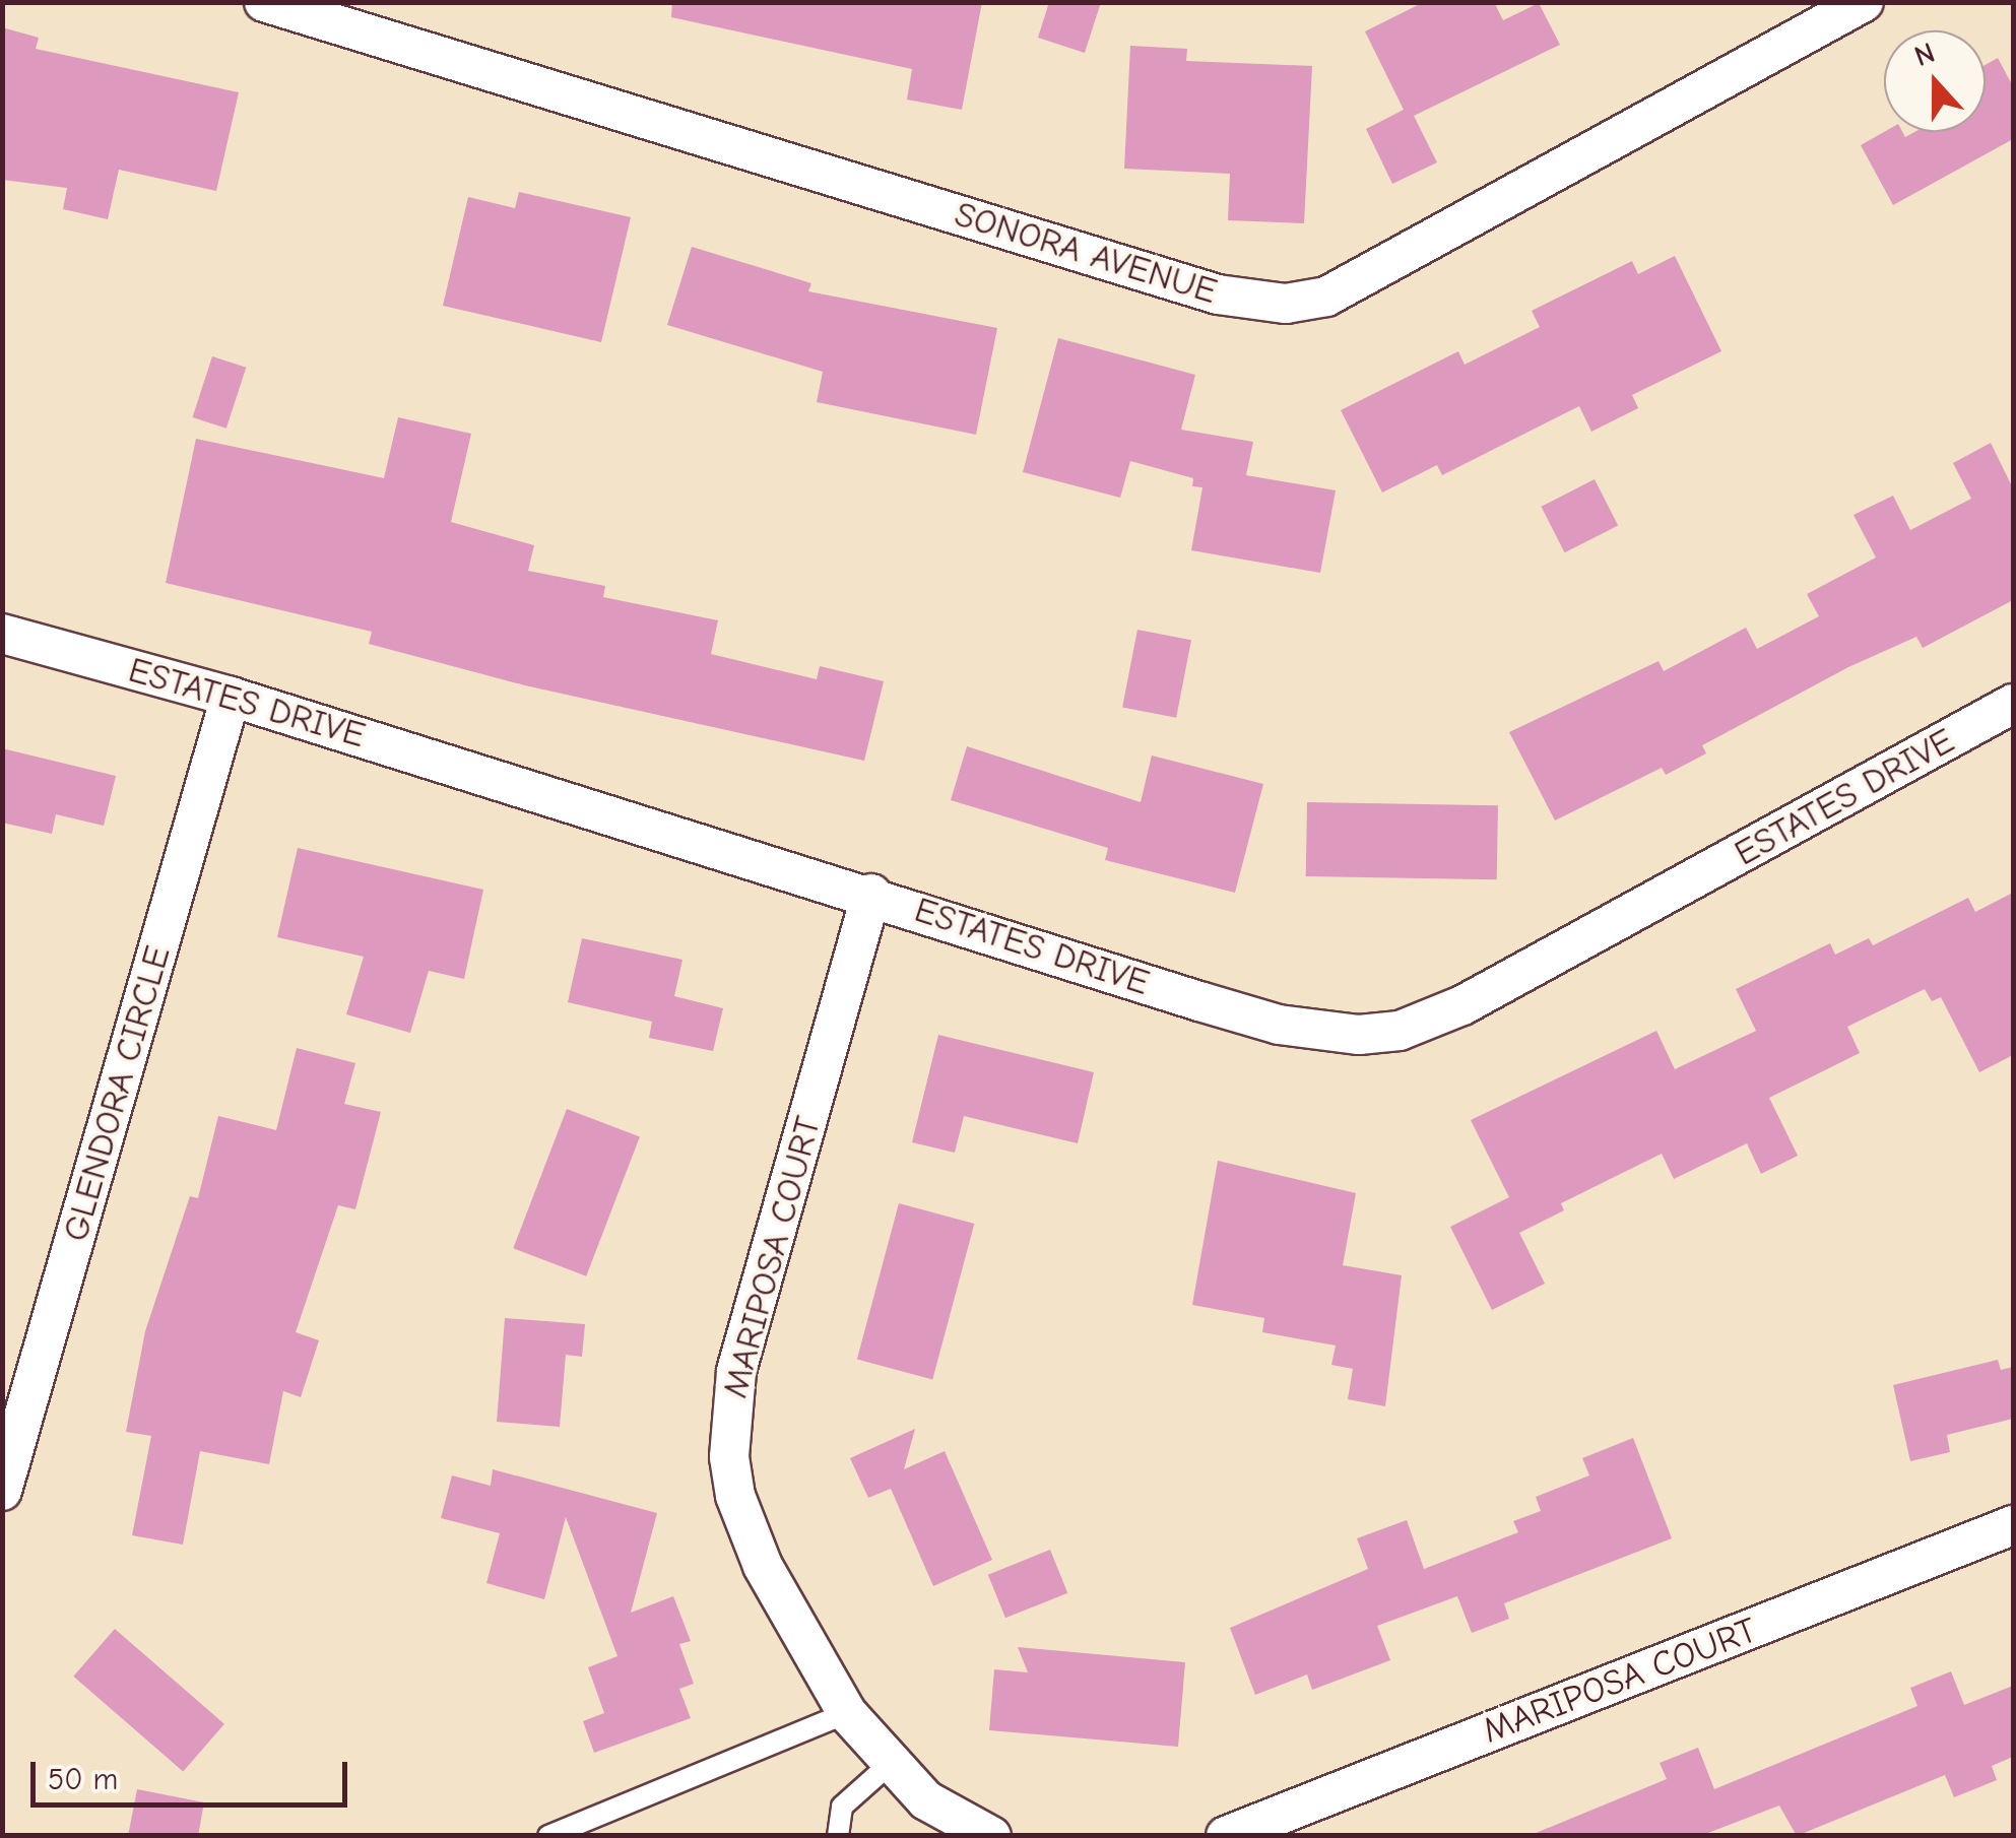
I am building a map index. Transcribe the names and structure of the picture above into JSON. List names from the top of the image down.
{
  "streets": {
    "street": [
      "SONORA AVENUE",
      "ESTATES DRIVE",
      "GLENDORA CIRCLE",
      "MARIPOSA COURT"
    ]
  },
  "crossings": [
    ["ESTATES DRIVE", "GLENDORA CIRCLE"],
    ["ESTATES DRIVE", "MARIPOSA COURT"]
  ],
  "scale_bar": "50 m",
  "north": "top"
}
